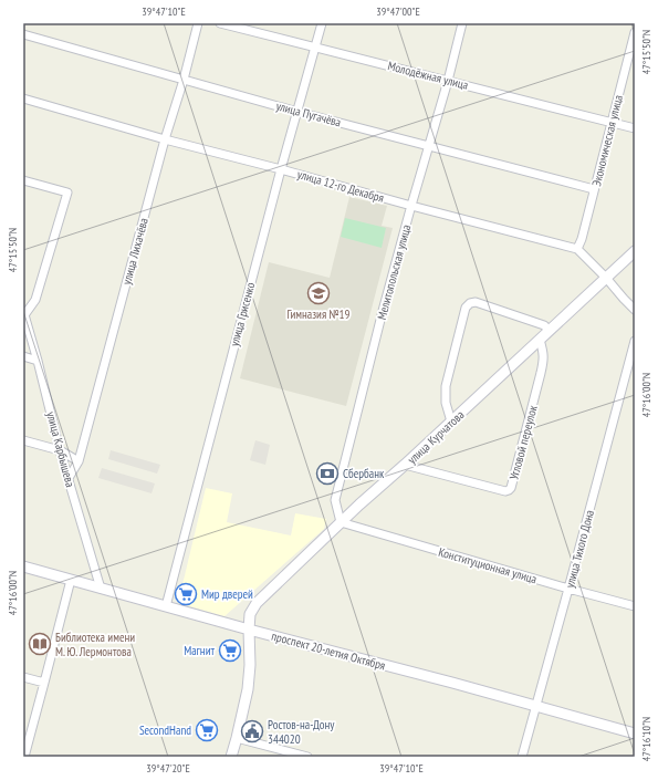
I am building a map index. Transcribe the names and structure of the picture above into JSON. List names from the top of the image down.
{
  "streets": {
    "street": [
      "Молодёжная улица",
      "улица Пугачёва",
      "Экономическая улица",
      "улица 12-го Декабря",
      "улица Лихачёва",
      "Мелитопольская улица",
      "улица Грисенко",
      "улица Курчатова",
      "Угловой переулок",
      "улица Карбышева",
      "улица Тихого Дона",
      "Конституционная улица",
      "проспект 20-летия Октября"
    ]
  },
  "crossings": [
    ["Молодёжная улица", "Экономическая улица"],
    ["Молодёжная улица", "Мелитопольская улица"],
    ["Молодёжная улица", "улица Грисенко"],
    ["улица Пугачёва", "Экономическая улица"],
    ["улица Пугачёва", "улица Лихачёва"],
    ["улица Пугачёва", "Мелитопольская улица"],
    ["улица Пугачёва", "улица Грисенко"],
    ["Экономическая улица", "улица 12-го Декабря"],
    ["улица 12-го Декабря", "улица Лихачёва"],
    ["улица 12-го Декабря", "Мелитопольская улица"],
    ["улица 12-го Декабря", "улица Грисенко"],
    ["улица Лихачёва", "улица Карбышева"],
    ["Мелитопольская улица", "улица Курчатова"],
    ["Мелитопольская улица", "Конституционная улица"],
    ["улица Грисенко", "проспект 20-летия Октября"],
    ["улица Курчатова", "Угловой переулок"],
    ["улица Курчатова", "Конституционная улица"],
    ["улица Курчатова", "проспект 20-летия Октября"],
    ["улица Карбышева", "проспект 20-летия Октября"],
    ["улица Тихого Дона", "Конституционная улица"],
    ["улица Тихого Дона", "проспект 20-летия Октября"]
  ],
  "places": {
    "school or university": ["Гимназия №19"],
    "bank": ["Сбербанк"],
    "supermarket": ["Мир дверей", "Магнит", "SecondHand"],
    "library": ["Библиотека имени М. Ю. Лермонтова"],
    "public building": ["Ростов-на-Дону 344020"]
  },
  "coordinates": [
    "39°47'10\"E",
    "39°47'00\"E",
    "47°15'50\"N",
    "47°16'00\"N",
    "47°16'10\"N",
    "39°47'20\"E"
  ]
}
